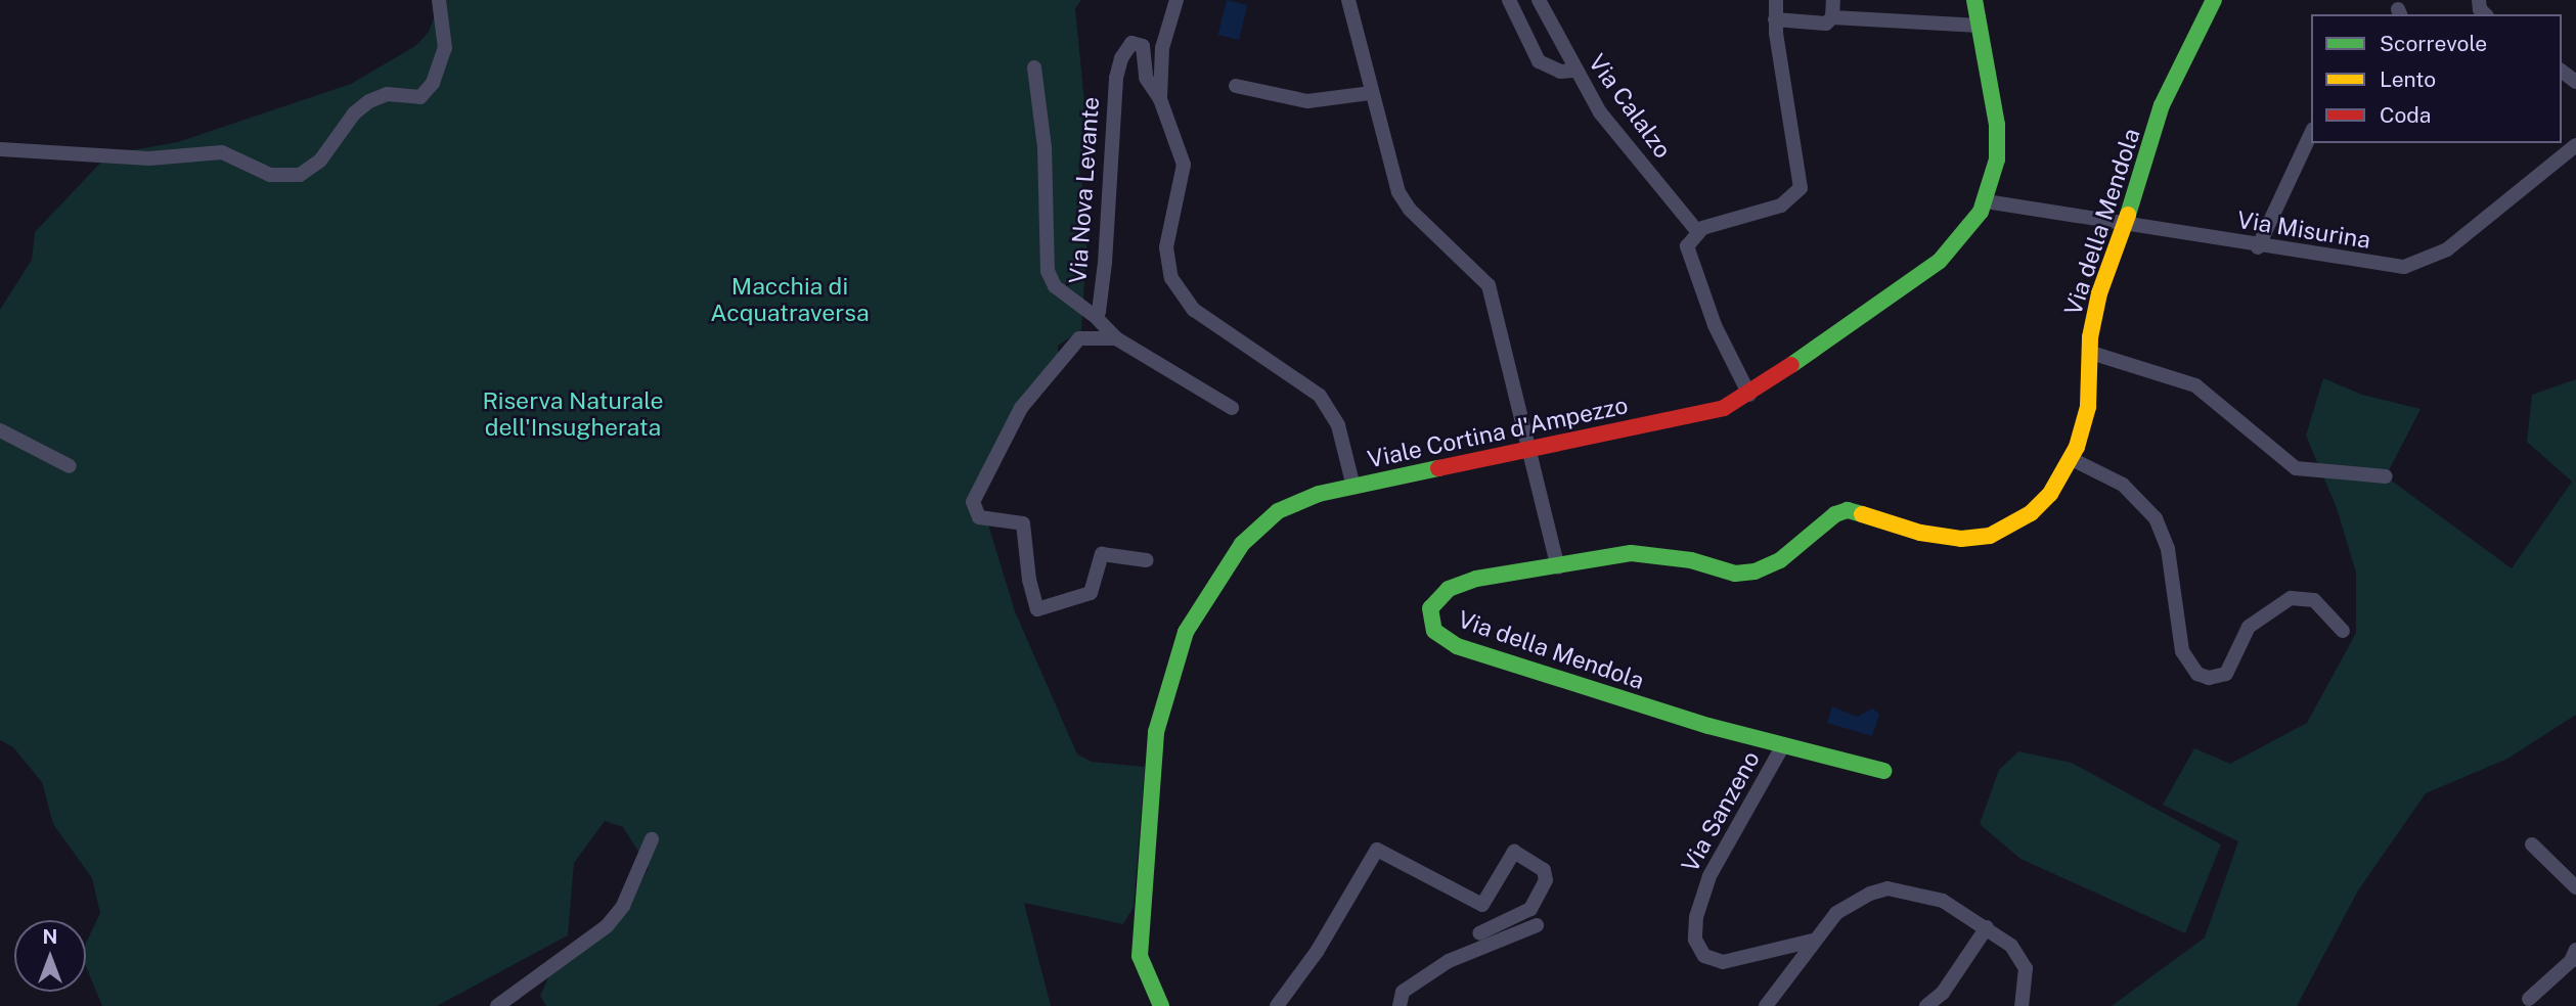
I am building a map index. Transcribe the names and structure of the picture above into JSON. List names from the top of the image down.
{
  "streets": {
    "street": [
      "Via Calalzo",
      "Via Nova Levante",
      "Via della Mendola",
      "Via Misurina",
      "Viale Cortina d'Ampezzo",
      "Via Sanzeno"
    ]
  },
  "crossings": [
    ["Via della Mendola", "Via Misurina"],
    ["Via della Mendola", "Via Sanzeno"],
    ["Via Misurina", "Viale Cortina d'Ampezzo"]
  ],
  "parks": ["Macchia di Acquatraversa", "Riserva Naturale dell'Insugherata"],
  "legend": ["Scorrevole", "Lento", "Coda"],
  "north": "top"
}
